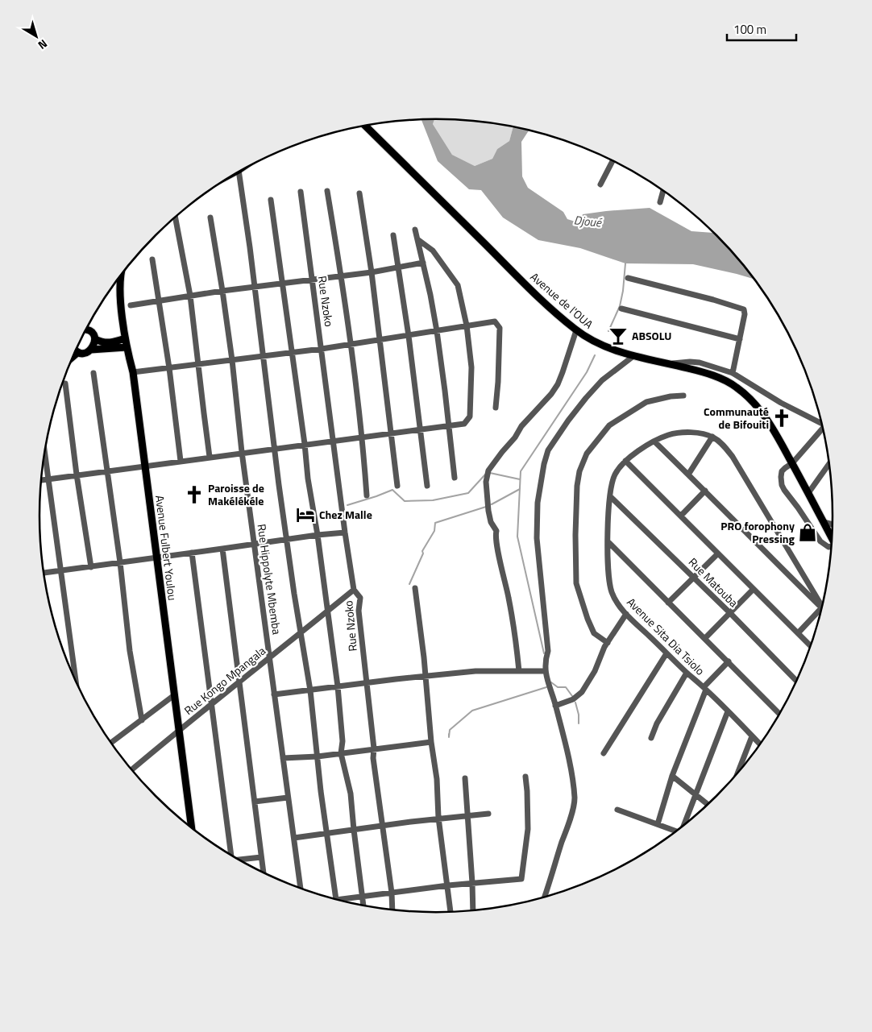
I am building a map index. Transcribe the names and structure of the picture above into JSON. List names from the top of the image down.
{
  "streets": {
    "main road": ["Avenue de l'OUA", "Avenue Fulbert Youlou"],
    "street": [
      "Rue Nzoko",
      "Rue Hippolyte Mbemba",
      "Rue Matouba",
      "Avenue Sita Dia Tsiolo",
      "Rue Kongo Mpangala"
    ]
  },
  "crossings": [
    ["Rue Nzoko", "Rue Kongo Mpangala"],
    ["Avenue Fulbert Youlou", "Rue Kongo Mpangala"],
    ["Rue Hippolyte Mbemba", "Rue Kongo Mpangala"],
    ["Rue Matouba", "Avenue Sita Dia Tsiolo"]
  ],
  "water": ["Djoué"],
  "places": {
    "bar": ["ABSOLU"],
    "church": ["Communauté de Bifouiti", "Paroisse de Makélékéle"],
    "hotel": ["Chez Malle"],
    "shop": ["PRO forophony Pressing"]
  },
  "scale_bar": "100 m",
  "north": "bottom right"
}
